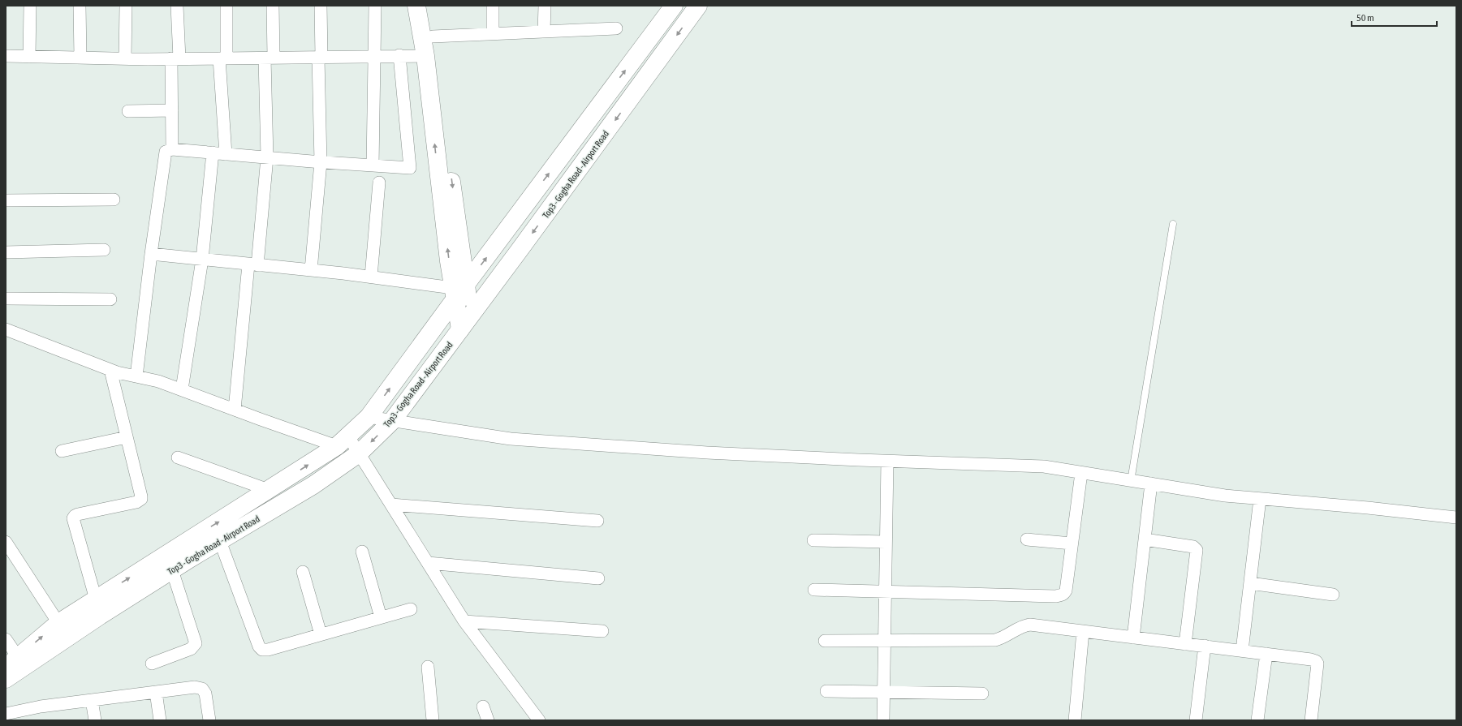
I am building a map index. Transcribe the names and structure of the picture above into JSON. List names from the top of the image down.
{
  "streets": {
    "main road": ["Top3 - Gogha Road - Airport Road"]
  },
  "scale_bar": "50 m"
}
